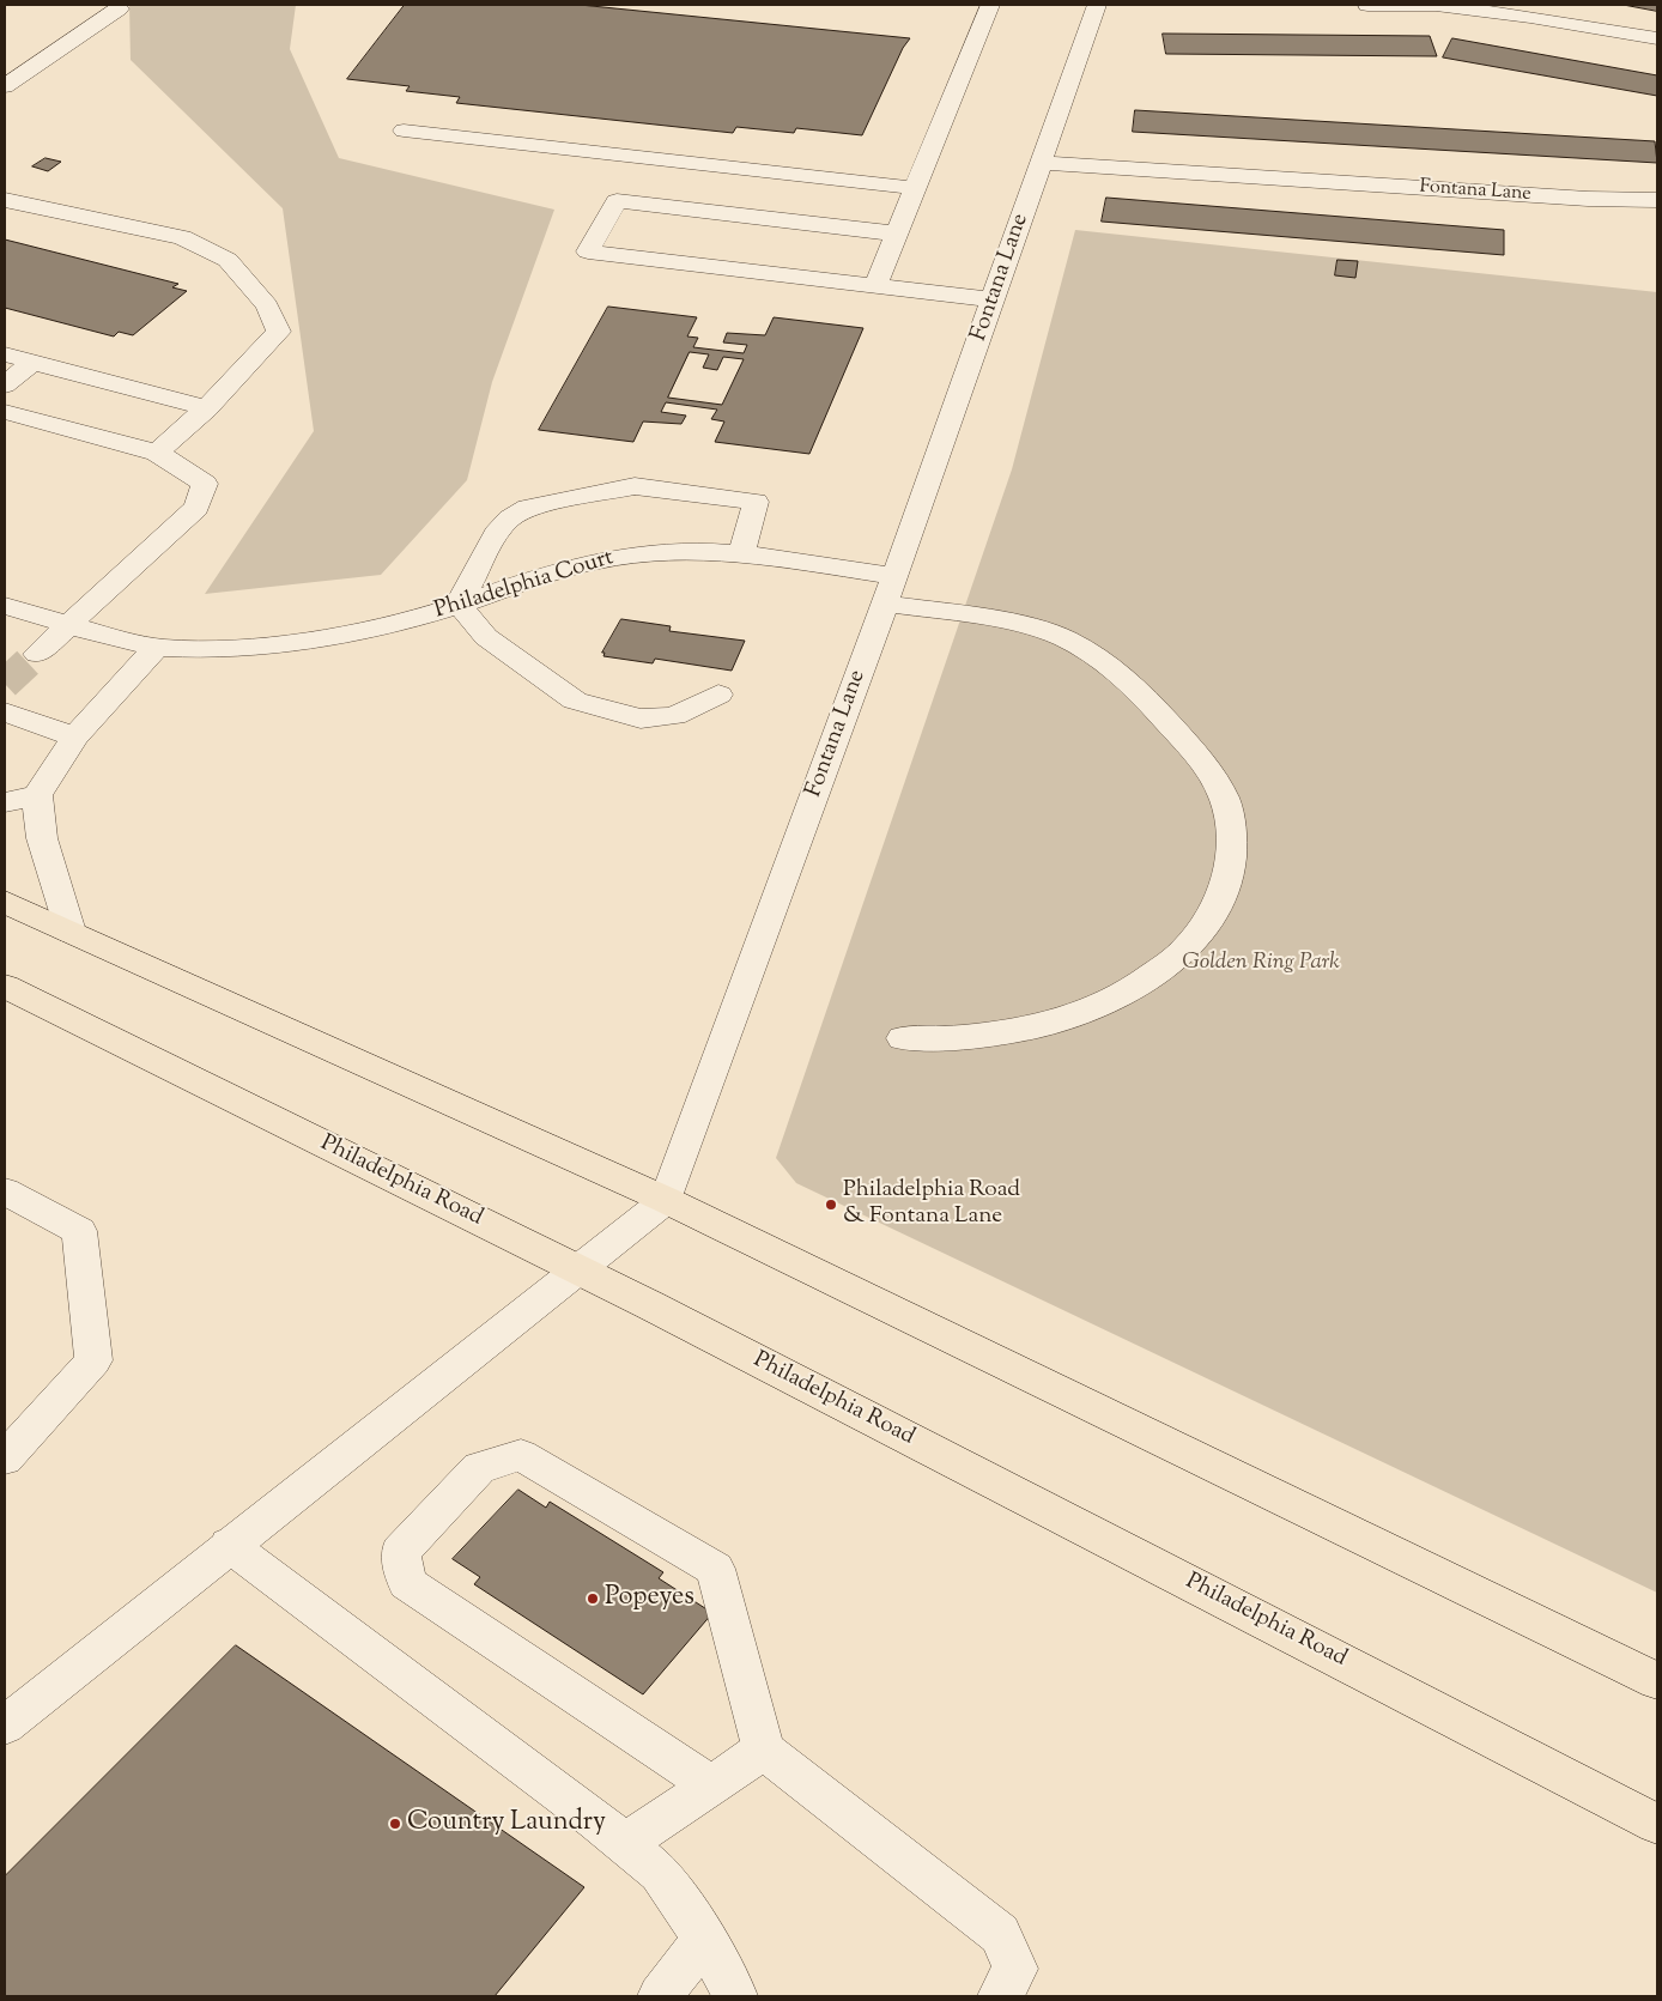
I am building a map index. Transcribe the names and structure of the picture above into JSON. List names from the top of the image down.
{
  "streets": {
    "main road": ["Philadelphia Road"],
    "street": ["Fontana Lane", "Philadelphia Court"]
  },
  "crossings": [
    ["Fontana Lane", "Philadelphia Court"]
  ],
  "parks": ["Golden Ring Park"],
  "places": ["Philadelphia Road & Fontana Lane", "Popeyes", "Country Laundry"]
}
